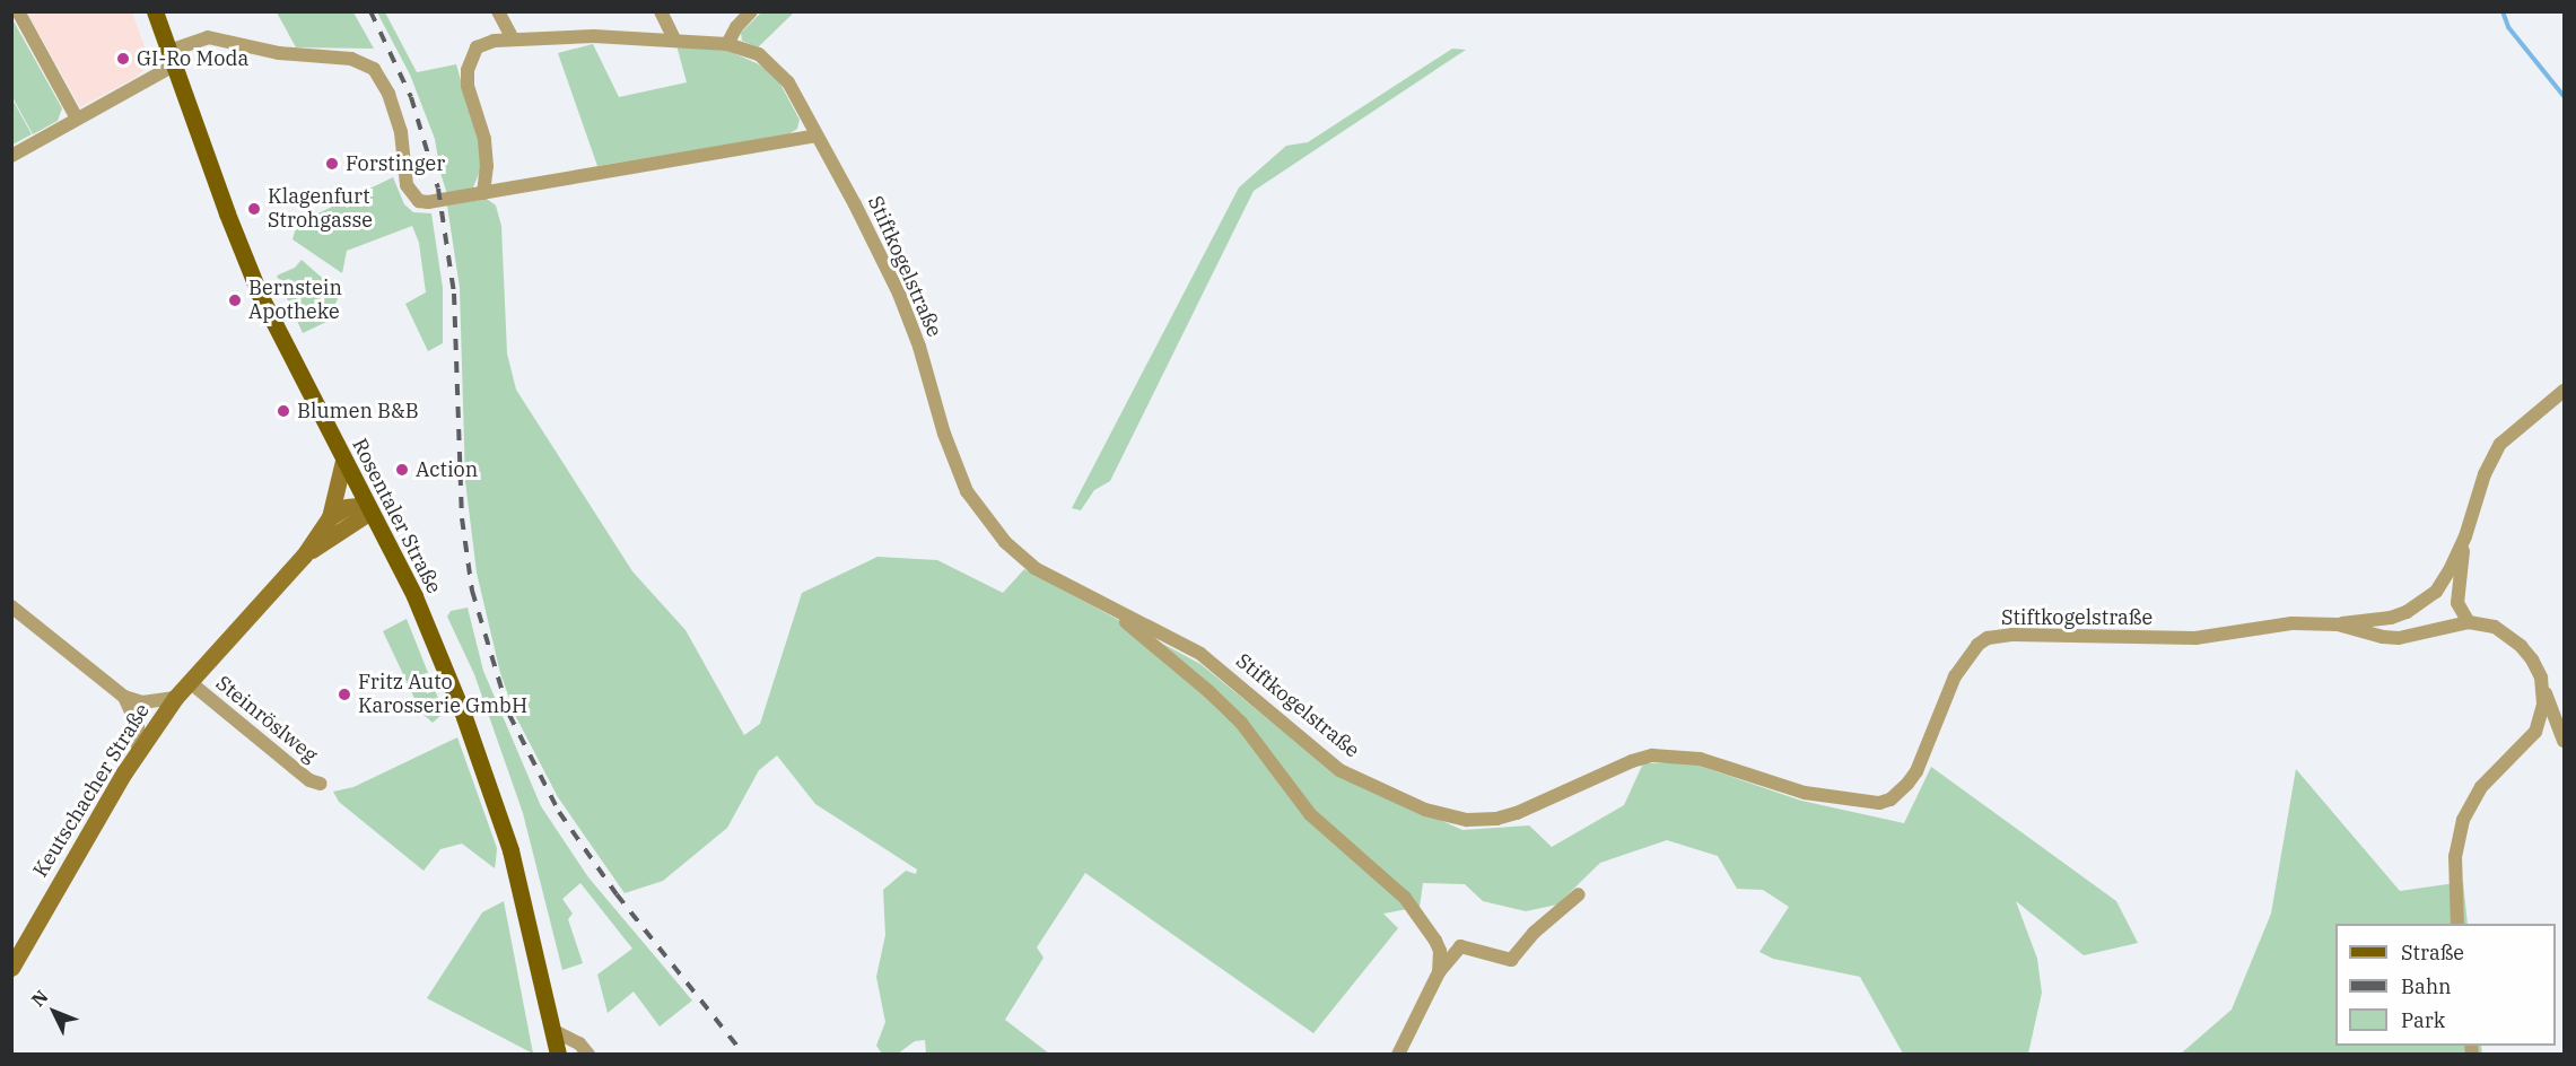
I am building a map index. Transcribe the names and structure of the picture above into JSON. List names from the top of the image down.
{
  "streets": {
    "main road": ["Rosentaler Straße", "Keutschacher Straße"],
    "street": ["Stiftkogelstraße", "Steinröslweg"]
  },
  "crossings": [
    ["Steinröslweg", "Keutschacher Straße"]
  ],
  "places": [
    "GI-Ro Moda",
    "Forstinger",
    "Klagenfurt Strohgasse",
    "Bernstein Apotheke",
    "Blumen B&B",
    "Action",
    "Fritz Auto Karosserie GmbH"
  ],
  "legend": ["Straße", "Bahn", "Park"],
  "north": "top left"
}
